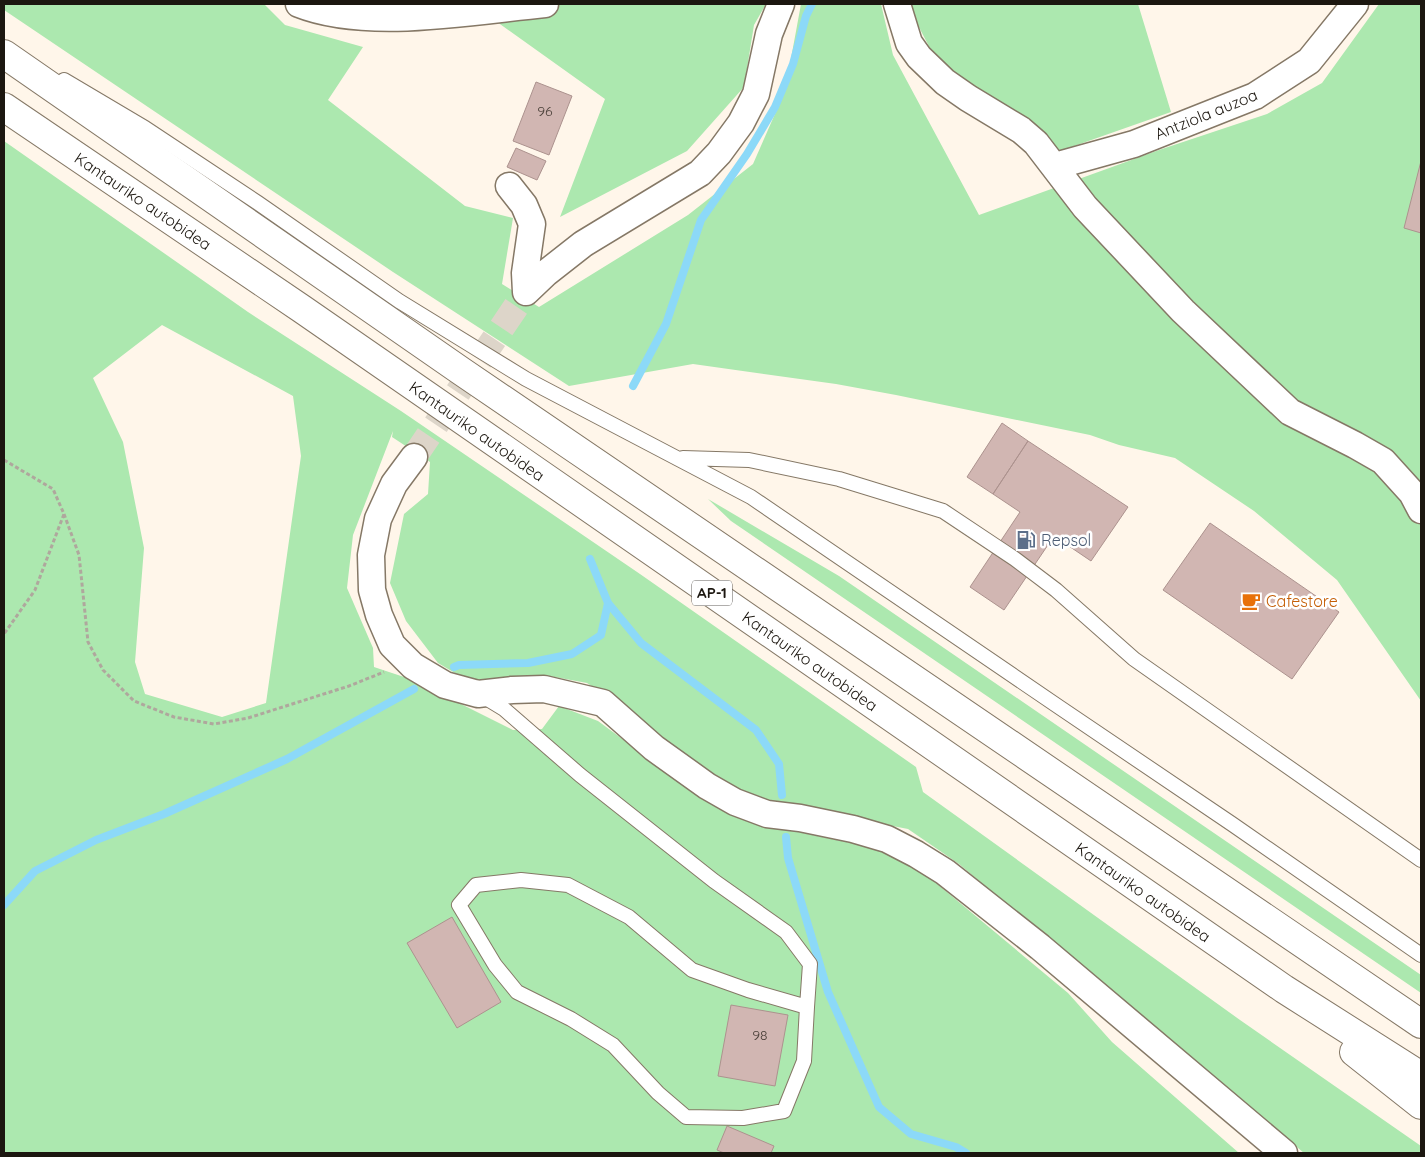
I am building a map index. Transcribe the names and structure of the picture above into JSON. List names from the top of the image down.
{
  "streets": {
    "highway": ["Kantauriko autobidea", "AP-1"],
    "street": ["Antziola auzoa"]
  },
  "places": {
    "fuel station": ["Repsol"],
    "cafe": ["Cafestore"]
  },
  "house_numbers": ["96", "98"]
}
